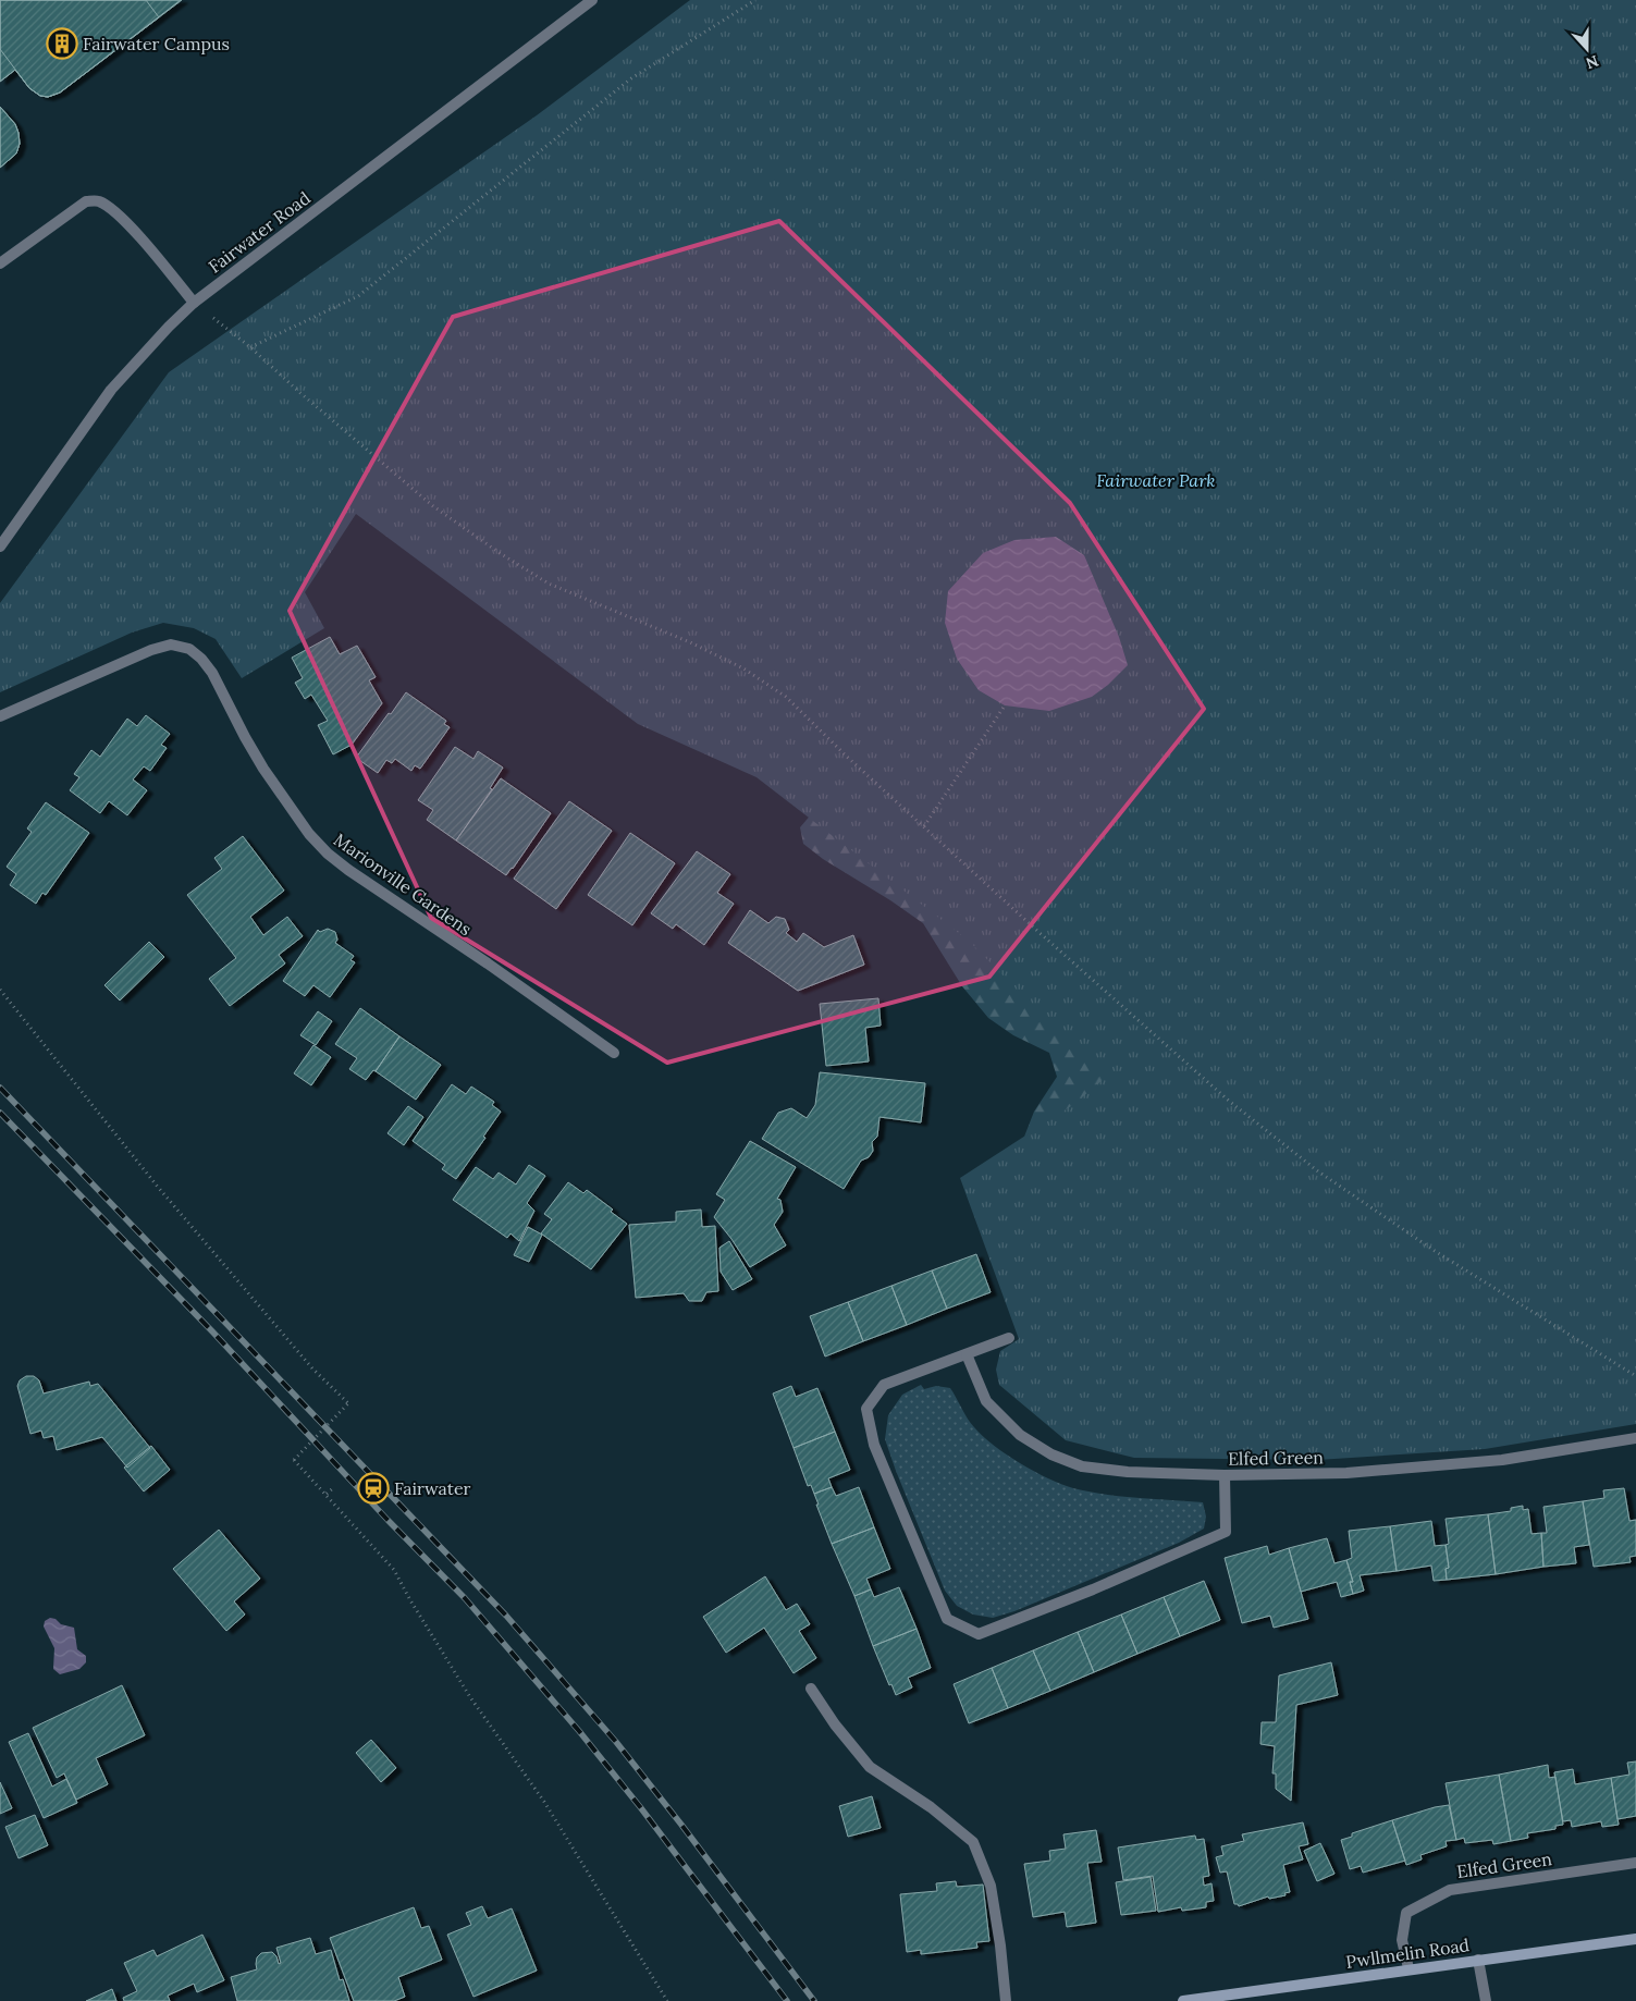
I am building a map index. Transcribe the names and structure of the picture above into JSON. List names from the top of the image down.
{
  "streets": {
    "street": [
      "Fairwater Road",
      "Marionville Gardens",
      "Elfed Green",
      "Pwllmelin Road"
    ]
  },
  "crossings": [
    ["Elfed Green", "Pwllmelin Road"]
  ],
  "parks": ["Fairwater Park"],
  "places": {
    "building": ["Fairwater Campus"],
    "station": ["Fairwater"]
  },
  "north": "bottom"
}
